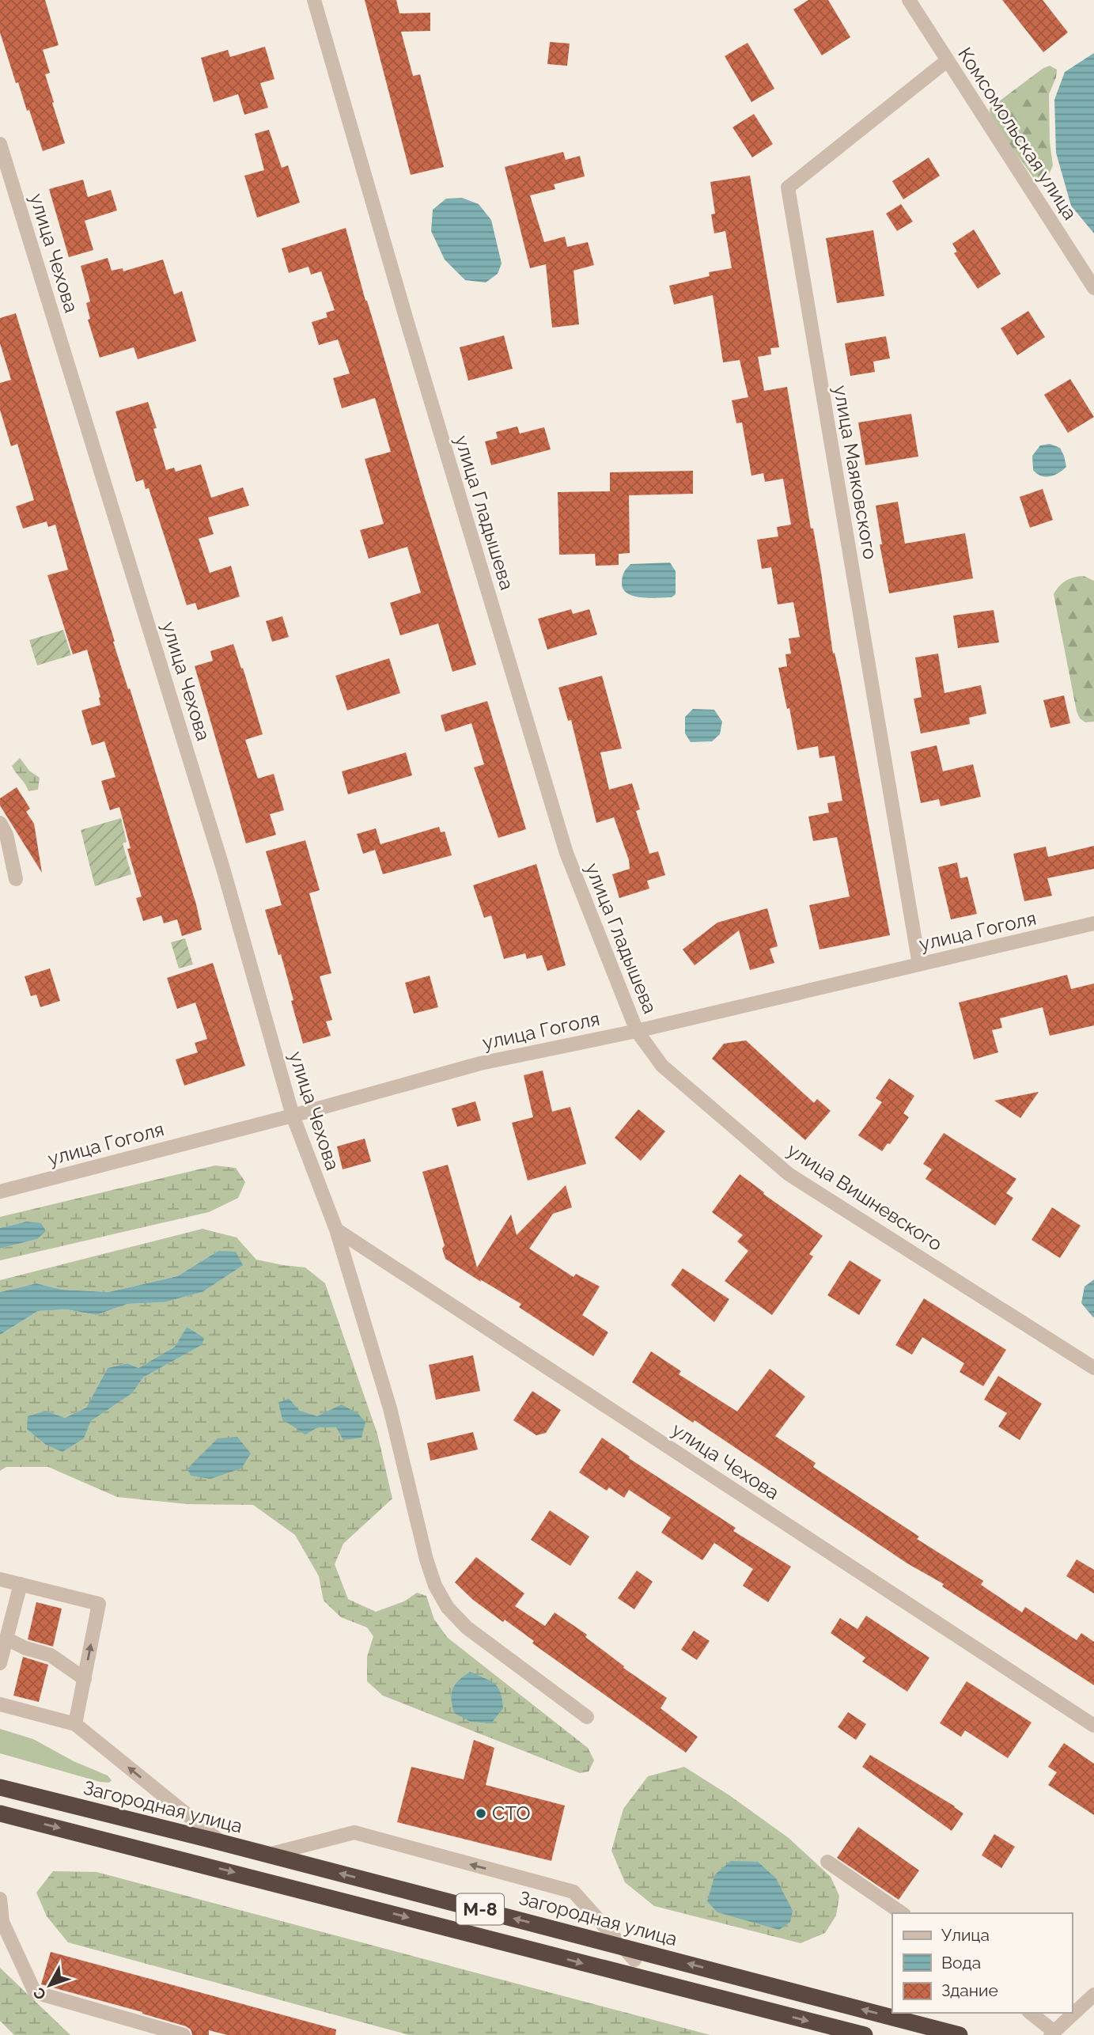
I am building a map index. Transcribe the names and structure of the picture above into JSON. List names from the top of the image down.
{
  "streets": {
    "highway": ["Загородная улица", "М-8"],
    "street": [
      "Комсомольская улица",
      "улица Чехова",
      "улица Маяковского",
      "улица Гладышева",
      "улица Гоголя",
      "улица Вишневского"
    ]
  },
  "crossings": [
    ["Комсомольская улица", "улица Маяковского"],
    ["улица Чехова", "улица Гоголя"],
    ["улица Маяковского", "улица Гоголя"],
    ["улица Гладышева", "улица Гоголя"],
    ["улица Гладышева", "улица Вишневского"],
    ["улица Гоголя", "улица Вишневского"]
  ],
  "places": ["СТО"],
  "legend": ["Улица", "Вода", "Здание"],
  "north": "bottom left"
}
